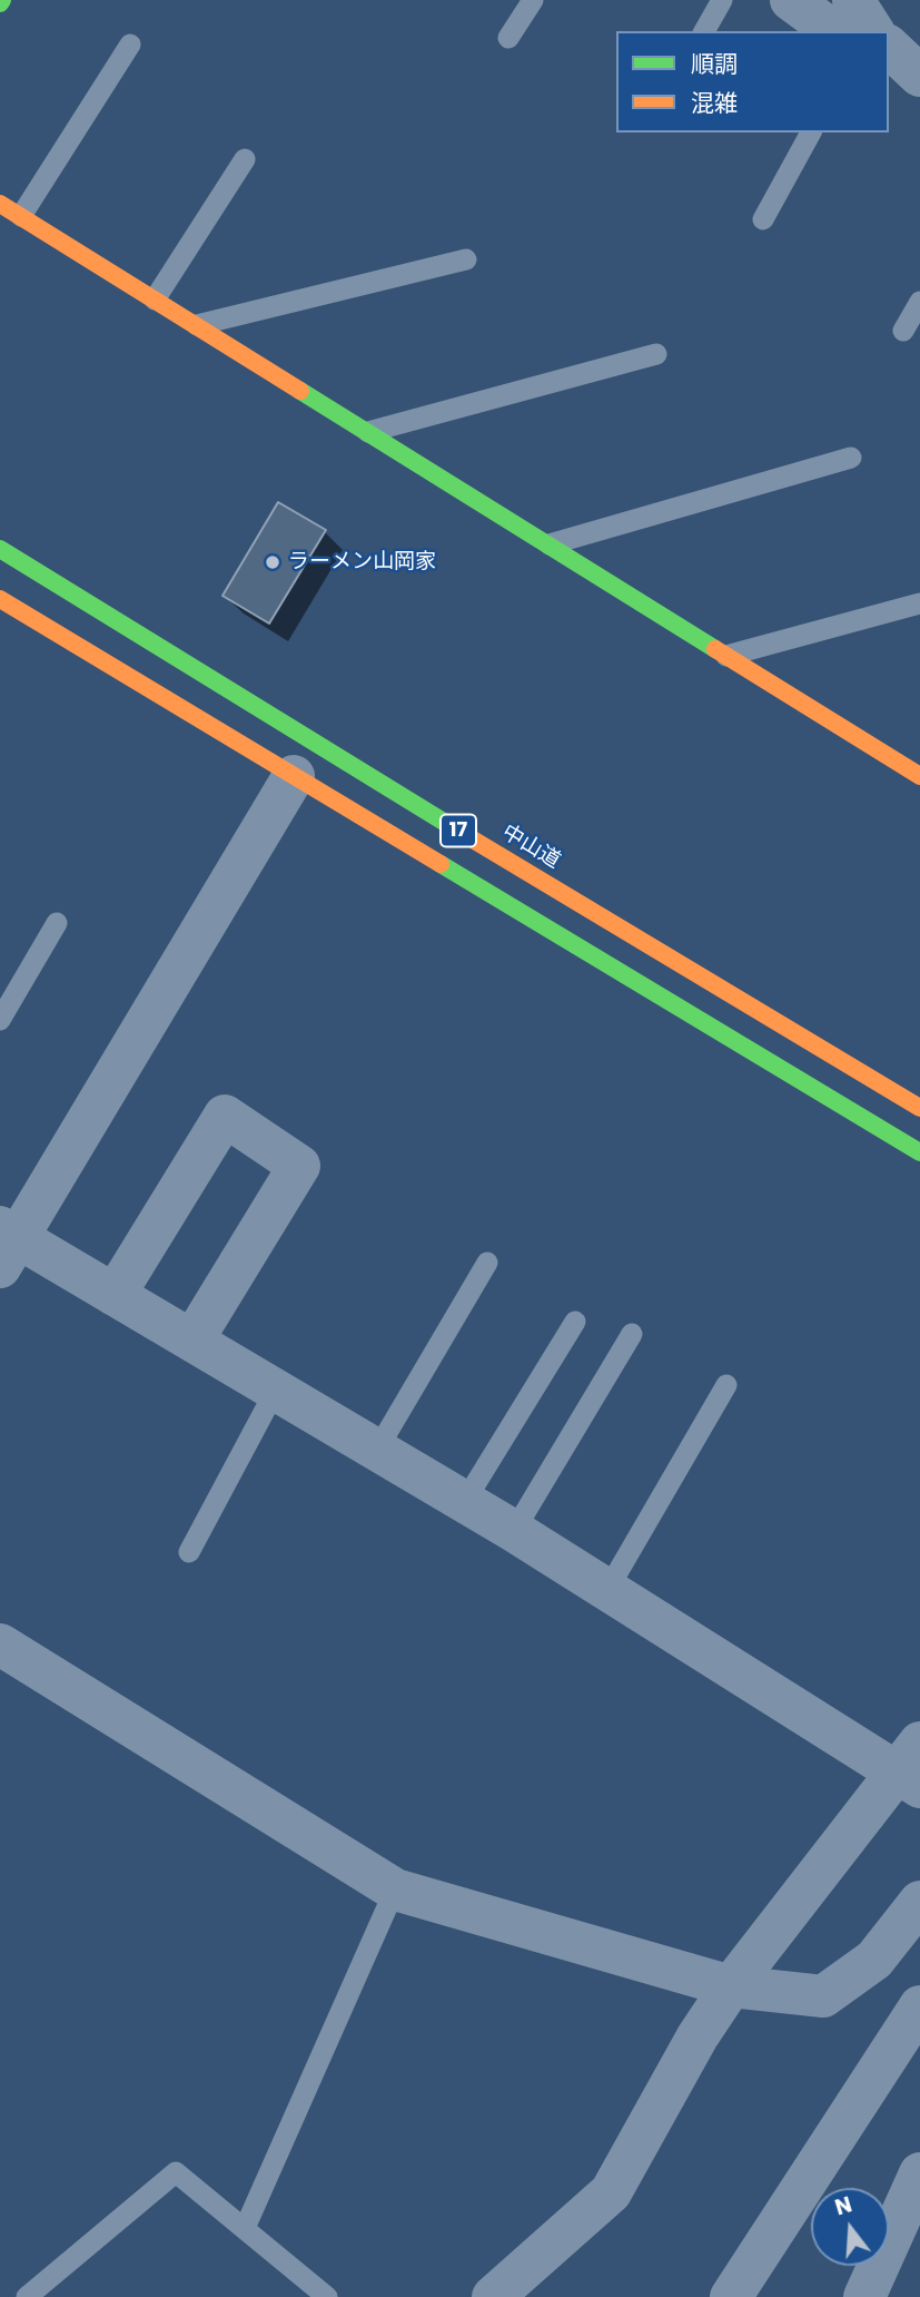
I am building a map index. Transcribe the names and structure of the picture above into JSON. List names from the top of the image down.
{
  "streets": {
    "main road": ["17", "中山道"]
  },
  "places": ["ラーメン山岡家"],
  "legend": ["順調", "混雑"],
  "north": "top"
}
